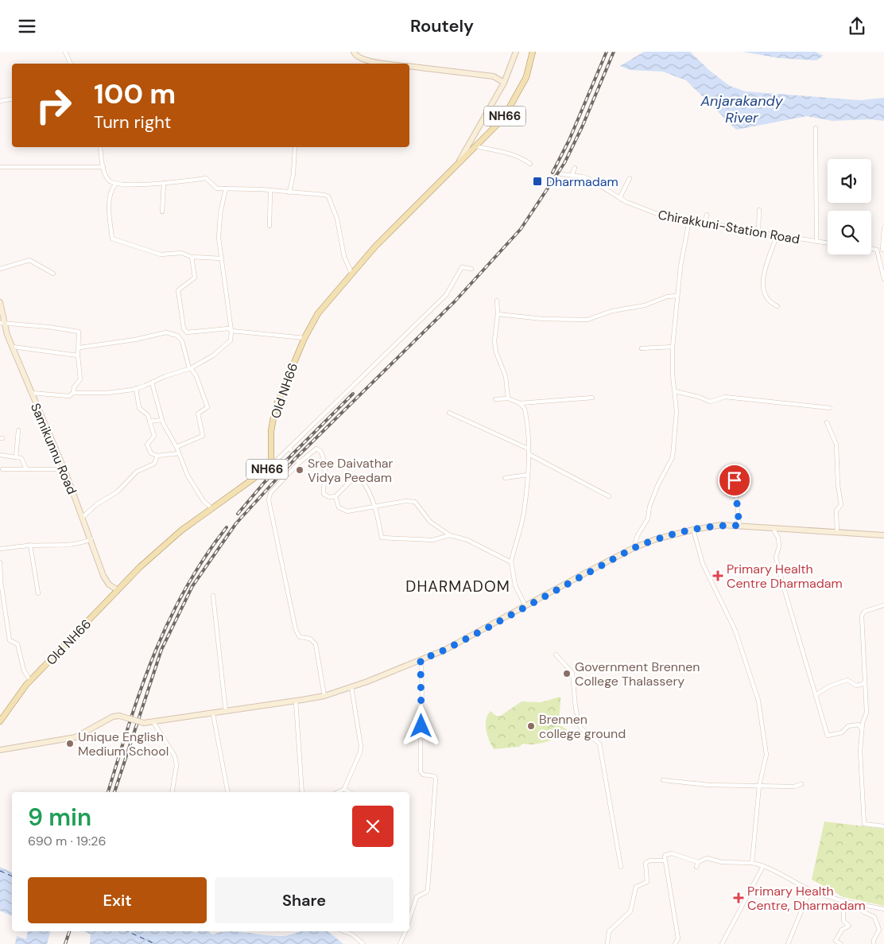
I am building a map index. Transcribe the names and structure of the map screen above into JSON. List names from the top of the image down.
{
  "streets": {
    "main road": ["NH66", "Old NH66", "Samikunnu Road"],
    "street": ["Chirakkuni-Station Road"]
  },
  "crossings": [
    ["Old NH66", "Samikunnu Road"]
  ],
  "districts": ["DHARMADOM"],
  "water": ["Anjarakandy River"],
  "places": {
    "transit": ["Dharmadam"],
    "other": [
      "Sree Daivathar Vidya Peedam",
      "Government Brennen College Thalassery",
      "Brennen college ground",
      "Unique English Medium School"
    ],
    "health": ["Primary Health Centre Dharmadam", "Primary Health Centre, Dharmadam"]
  },
  "page": {
    "header": "Routely",
    "turn": ["100 m", "Turn right"],
    "heading": ["9 min", "690 m · 19:26"],
    "buttons": ["Exit", "Share"]
  }
}
